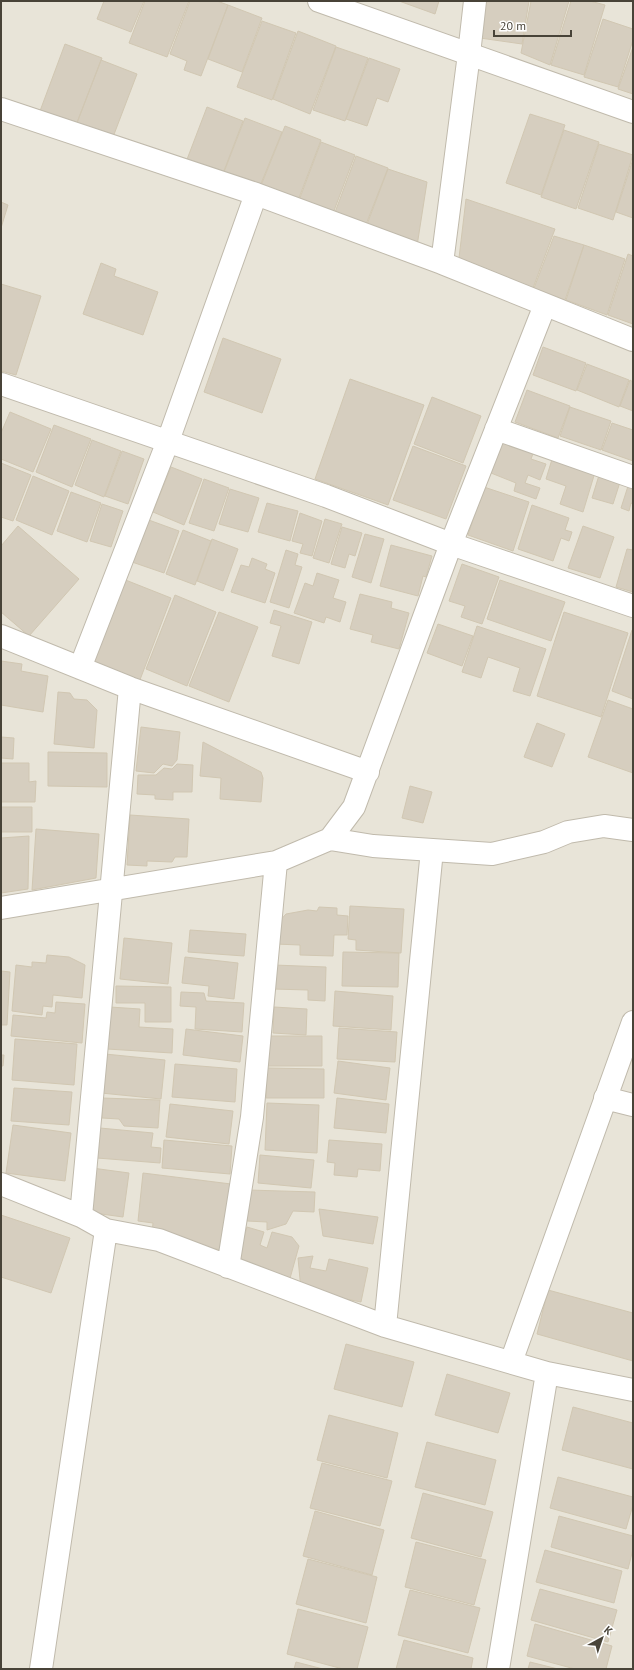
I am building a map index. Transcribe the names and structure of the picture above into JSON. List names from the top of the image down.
{
  "scale_bar": "20 m",
  "north": "top right"
}
